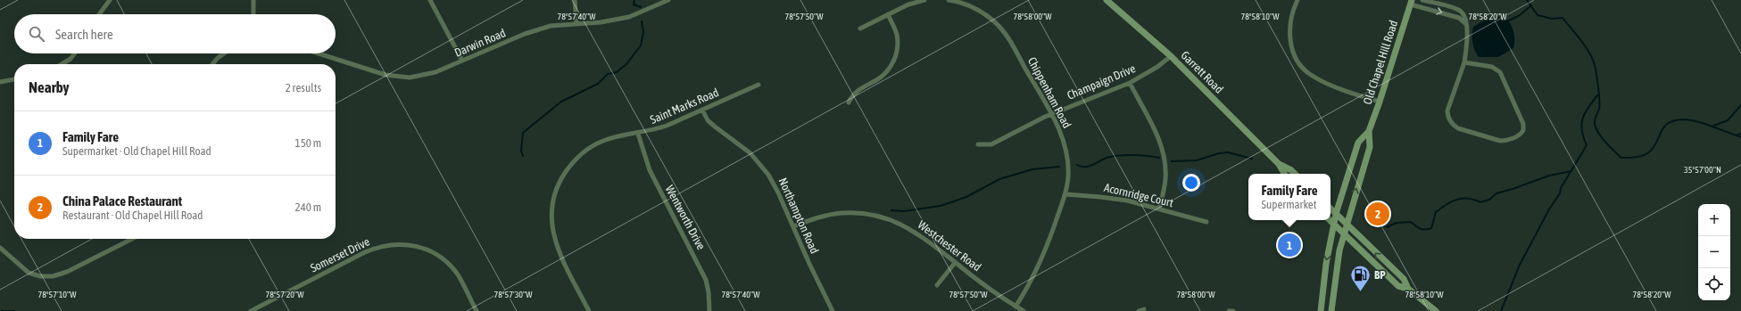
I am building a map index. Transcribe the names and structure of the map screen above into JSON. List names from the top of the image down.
{
  "streets": {
    "street": [
      "Darwin Road",
      "Old Chapel Hill Road",
      "Garrett Road",
      "Champaign Drive",
      "Chippenham Road",
      "Saint Marks Road",
      "Acornridge Court",
      "Northampton Road",
      "Wentworth Drive",
      "Westchester Road",
      "Somerset Drive"
    ]
  },
  "crossings": [
    ["Garrett Road", "Champaign Drive"],
    ["Champaign Drive", "Chippenham Road"],
    ["Chippenham Road", "Acornridge Court"],
    ["Chippenham Road", "Westchester Road"],
    ["Saint Marks Road", "Northampton Road"],
    ["Saint Marks Road", "Wentworth Drive"],
    ["Northampton Road", "Westchester Road"]
  ],
  "places": {
    "fuel station": ["BP"]
  },
  "page": {
    "search": "Search here",
    "heading": ["Nearby", "2 results"],
    "list": [
      {
        "mark": "1",
        "name": "Family Fare",
        "note": "Supermarket · Old Chapel Hill Road",
        "value": "150 m"
      },
      {
        "mark": "2",
        "name": "China Palace Restaurant",
        "note": "Restaurant · Old Chapel Hill Road",
        "value": "240 m"
      }
    ],
    "popup": ["Family Fare", "Supermarket"],
    "pins": ["2", "1"],
    "map_buttons": ["+", "−"]
  },
  "coordinates": [
    "78°57'40\"W",
    "78°57'50\"W",
    "78°58'00\"W",
    "78°58'10\"W",
    "78°58'20\"W",
    "35°57'00\"N",
    "78°57'10\"W",
    "78°57'20\"W",
    "78°57'30\"W"
  ]
}
